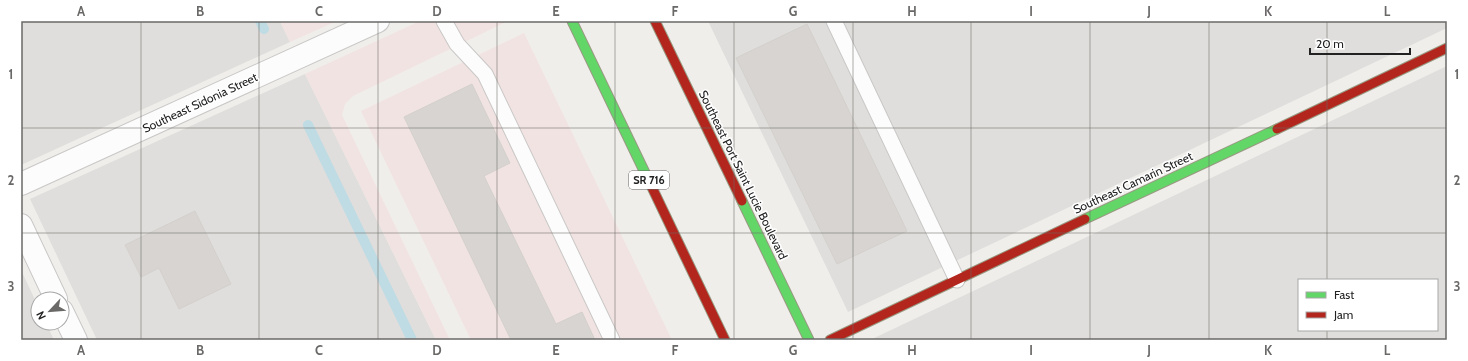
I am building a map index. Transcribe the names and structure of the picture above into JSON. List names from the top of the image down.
{
  "streets": {
    "main road": ["Southeast Port Saint Lucie Boulevard", "SR 716", "Southeast Camarin Street"],
    "street": ["Southeast Sidonia Street"]
  },
  "legend": ["Fast", "Jam"],
  "scale_bar": "20 m",
  "north": "bottom left",
  "grid": {
    "columns": [
      "A",
      "B",
      "C",
      "D",
      "E",
      "F",
      "G",
      "H",
      "I",
      "J",
      "K",
      "L"
    ],
    "rows": ["1", "2", "3"]
  }
}
